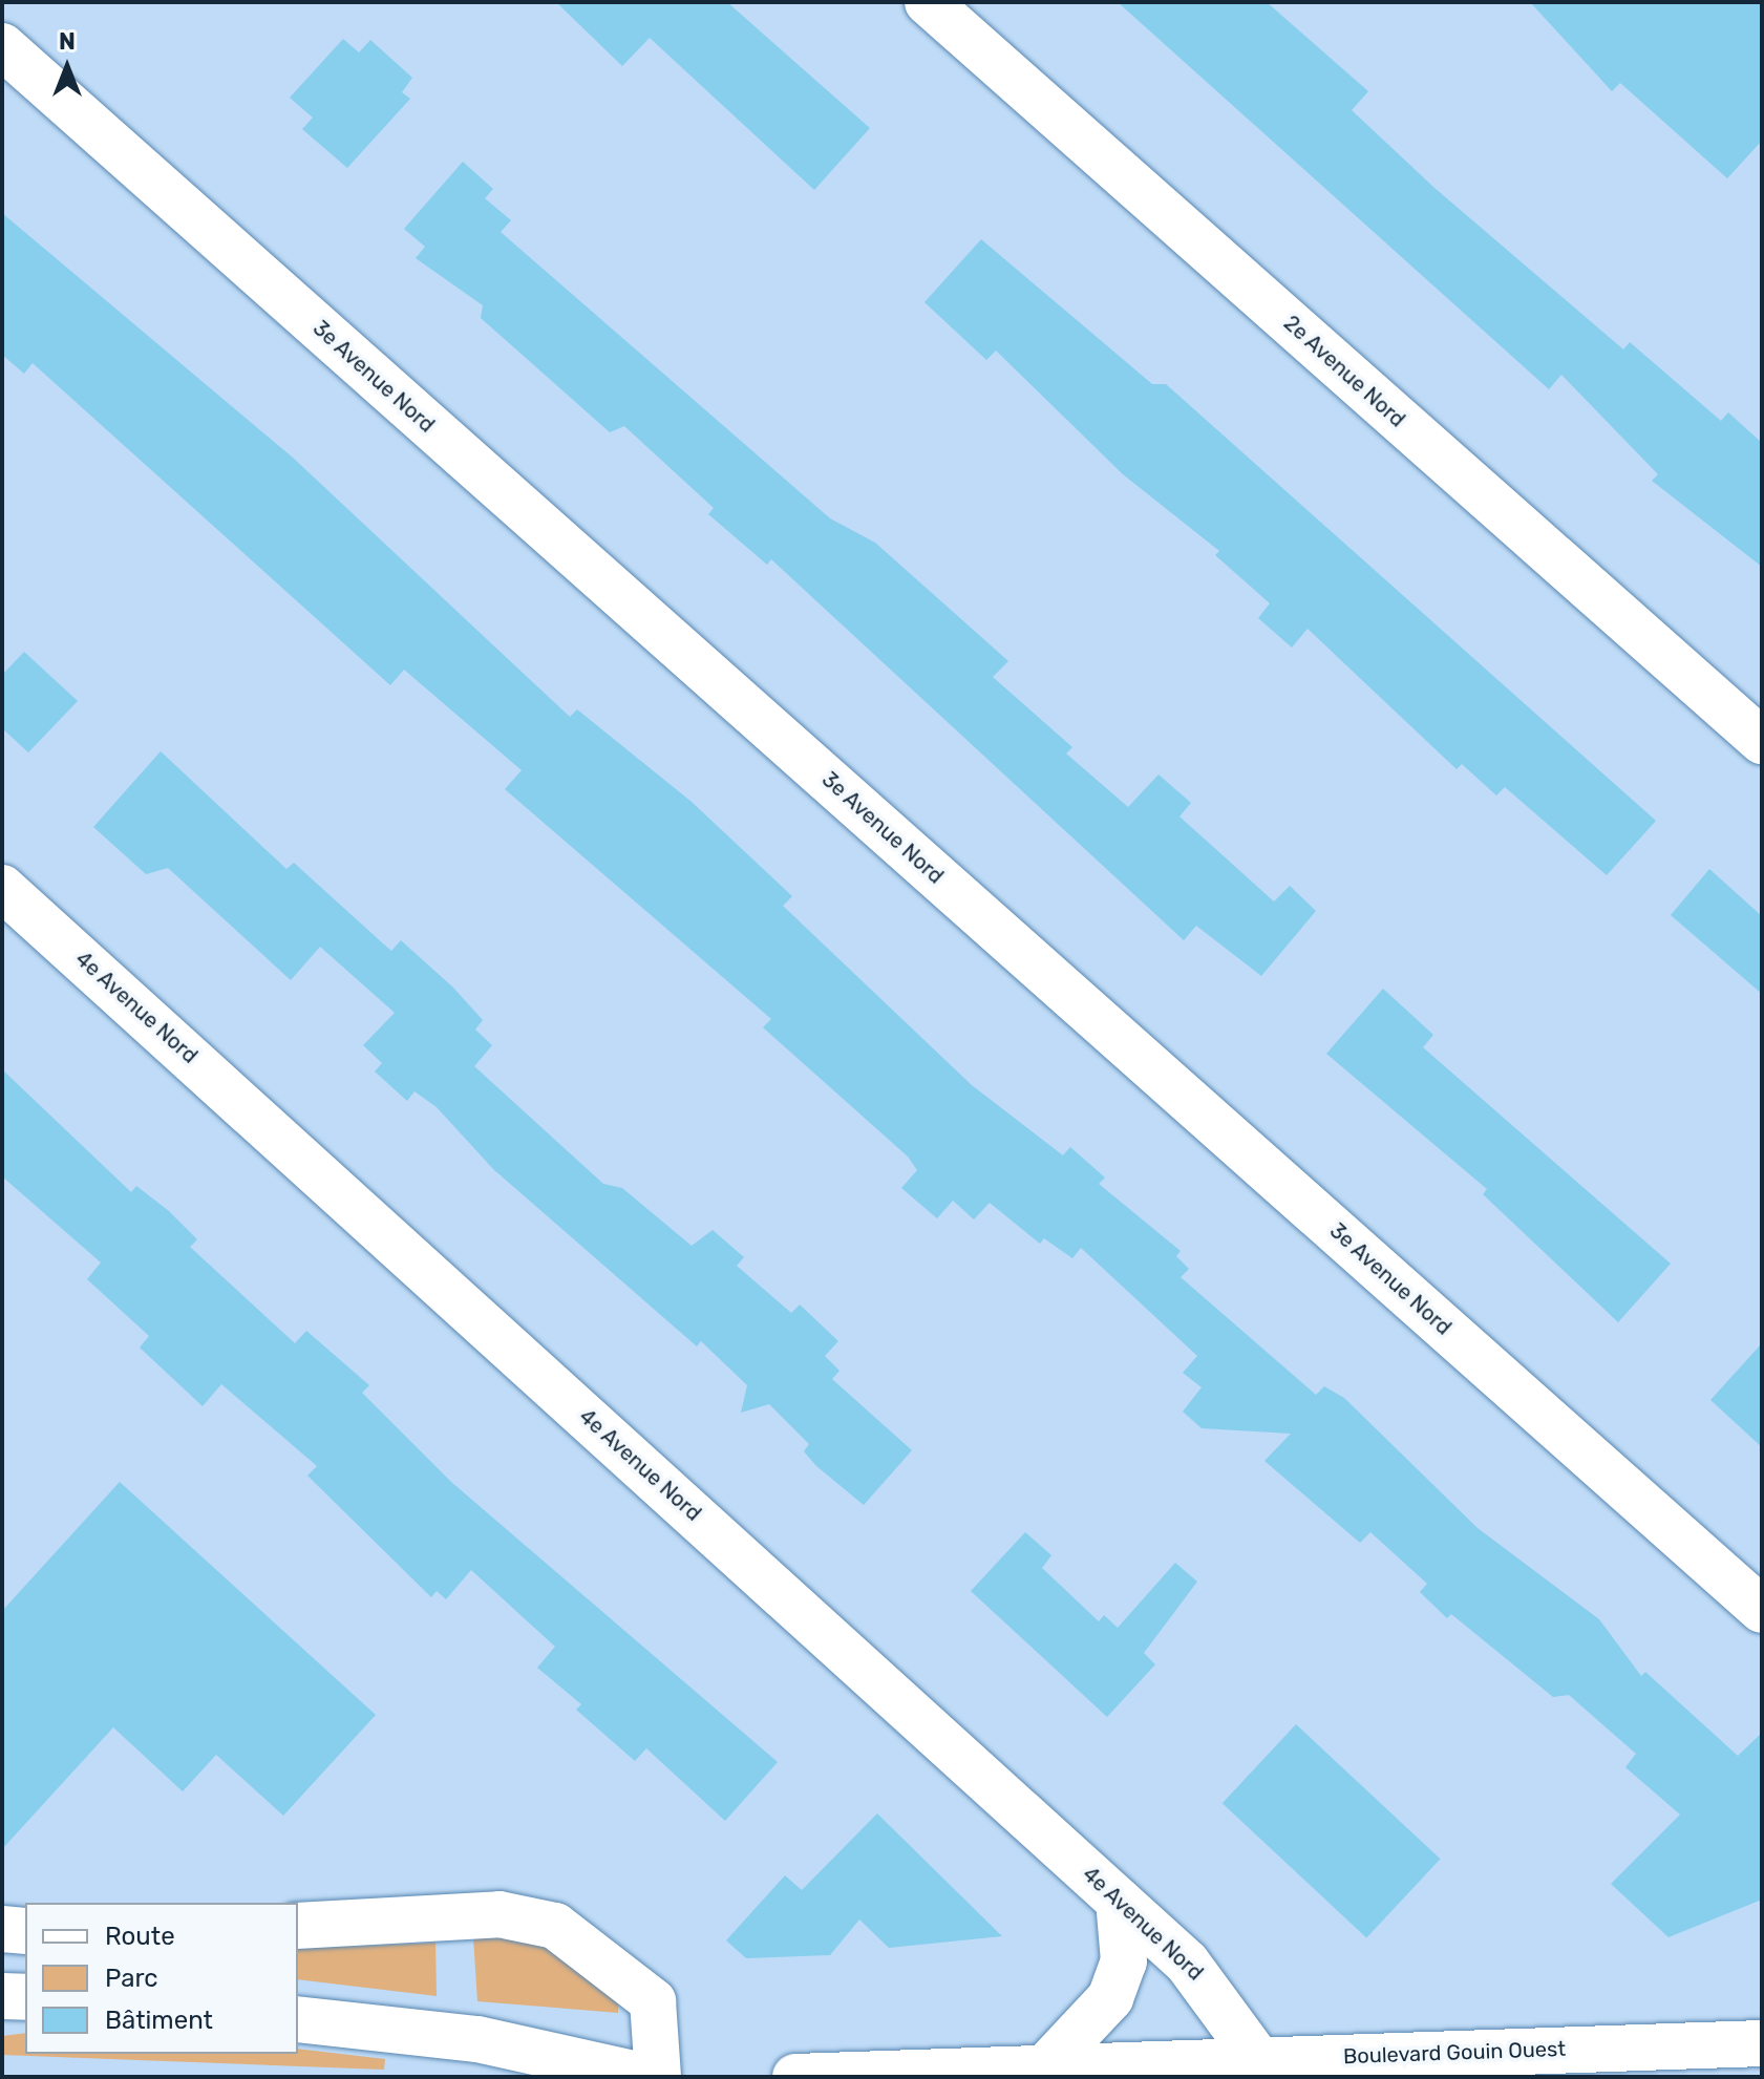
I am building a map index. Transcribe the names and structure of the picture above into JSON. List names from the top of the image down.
{
  "streets": {
    "street": [
      "2e Avenue Nord",
      "3e Avenue Nord",
      "4e Avenue Nord",
      "Boulevard Gouin Ouest"
    ]
  },
  "crossings": [
    ["4e Avenue Nord", "Boulevard Gouin Ouest"]
  ],
  "legend": ["Route", "Parc", "Bâtiment"],
  "north": "top"
}
